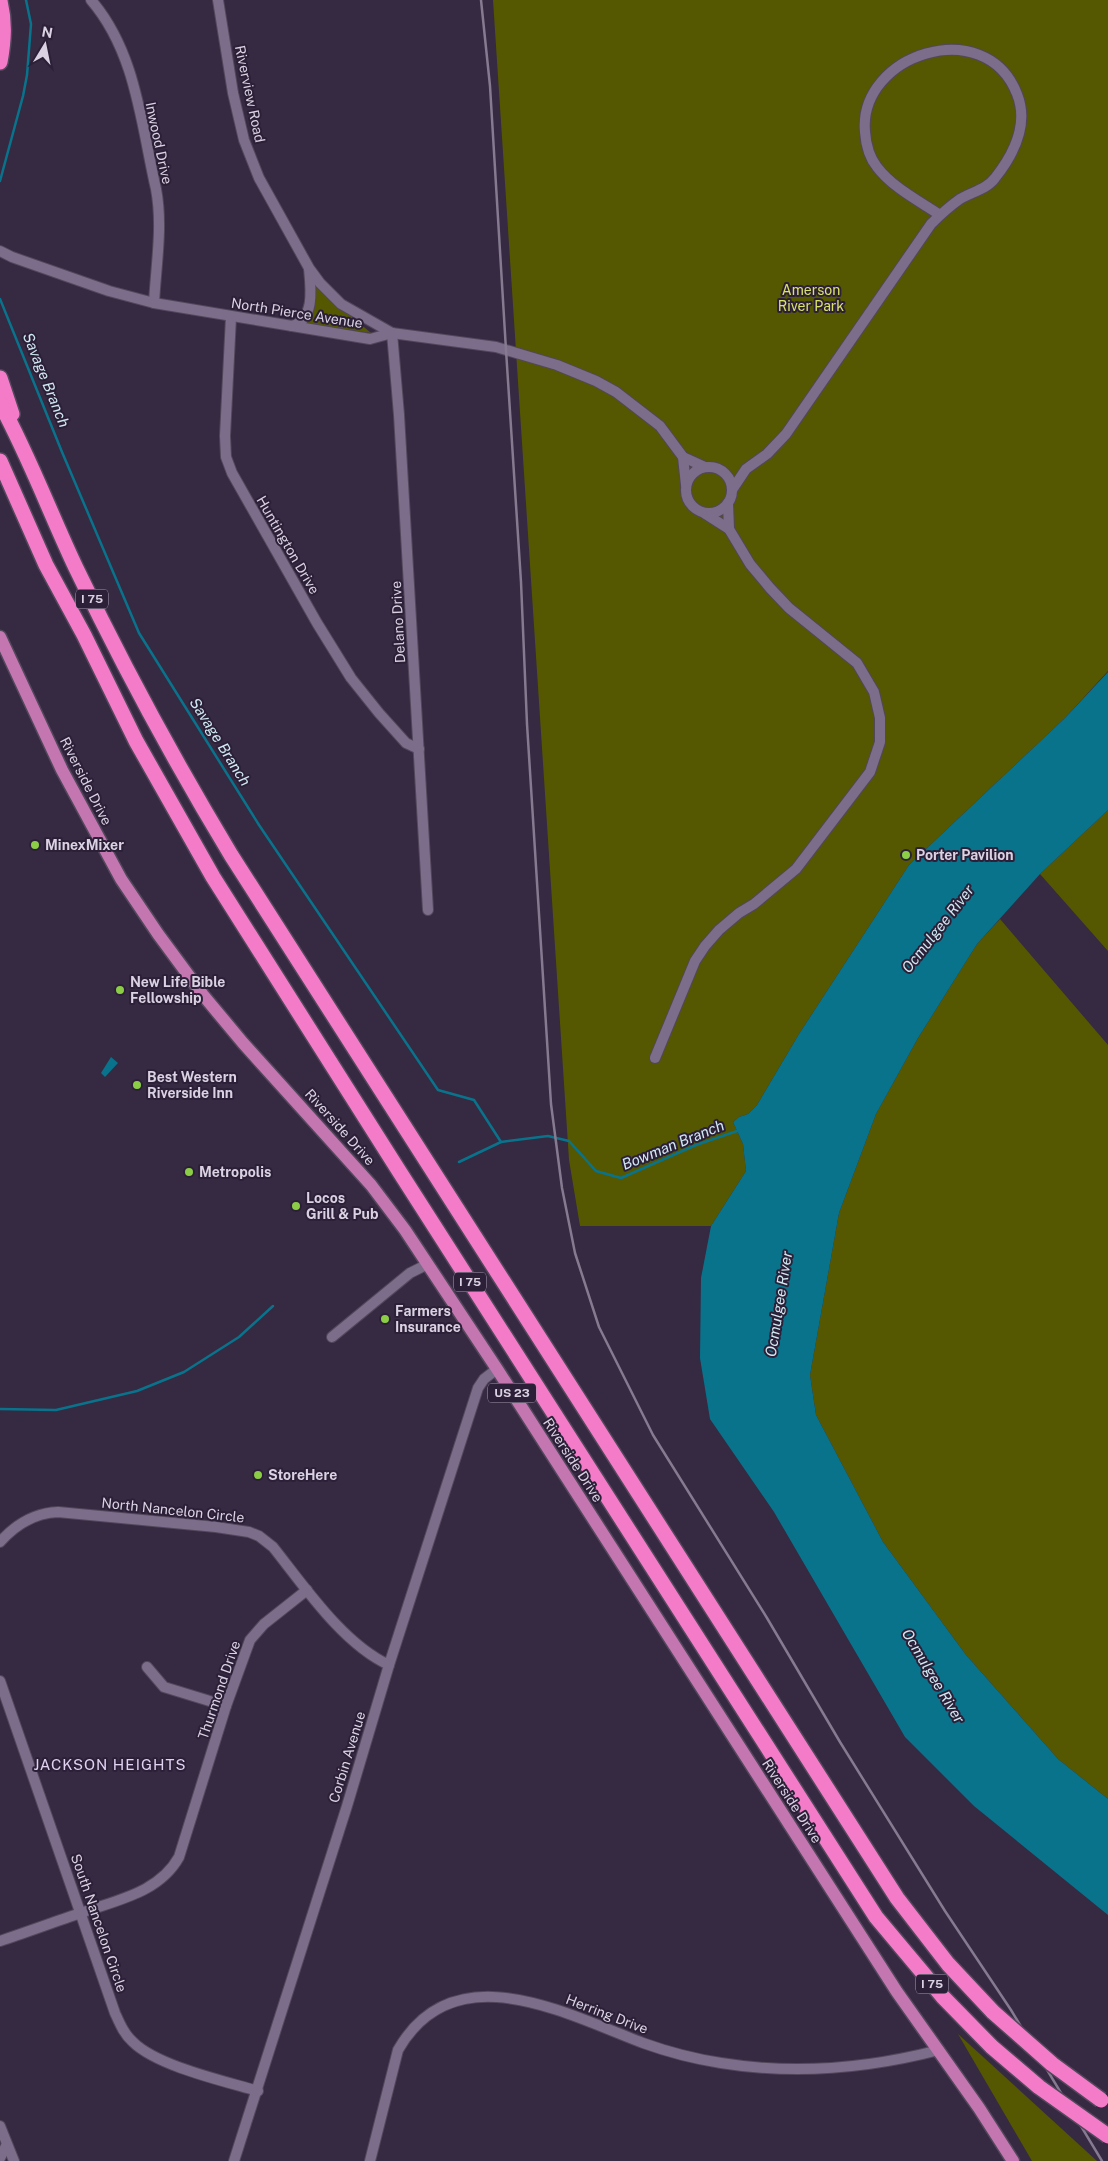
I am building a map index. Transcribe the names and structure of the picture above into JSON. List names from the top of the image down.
{
  "streets": {
    "highway": ["I 75"],
    "main road": ["Riverside Drive", "US 23"],
    "street": [
      "Riverview Road",
      "Inwood Drive",
      "North Pierce Avenue",
      "Huntington Drive",
      "Delano Drive",
      "North Nancelon Circle",
      "Thurmond Drive",
      "Corbin Avenue",
      "South Nancelon Circle",
      "Herring Drive"
    ]
  },
  "crossings": [
    ["Riverview Road", "North Pierce Avenue"],
    ["Riverview Road", "Delano Drive"],
    ["Inwood Drive", "North Pierce Avenue"],
    ["North Pierce Avenue", "Huntington Drive"],
    ["North Pierce Avenue", "Delano Drive"],
    ["Huntington Drive", "Delano Drive"],
    ["Riverside Drive", "Corbin Avenue"],
    ["Riverside Drive", "Herring Drive"],
    ["North Nancelon Circle", "Thurmond Drive"],
    ["North Nancelon Circle", "Corbin Avenue"],
    ["Thurmond Drive", "South Nancelon Circle"],
    ["Corbin Avenue", "South Nancelon Circle"]
  ],
  "districts": ["JACKSON HEIGHTS"],
  "water": ["Savage Branch", "Ocmulgee River", "Bowman Branch"],
  "parks": ["Amerson River Park"],
  "places": [
    "MinexMixer",
    "Porter Pavilion",
    "New Life Bible Fellowship",
    "Best Western Riverside Inn",
    "Metropolis",
    "Locos Grill & Pub",
    "Farmers Insurance",
    "StoreHere"
  ],
  "north": "top"
}
